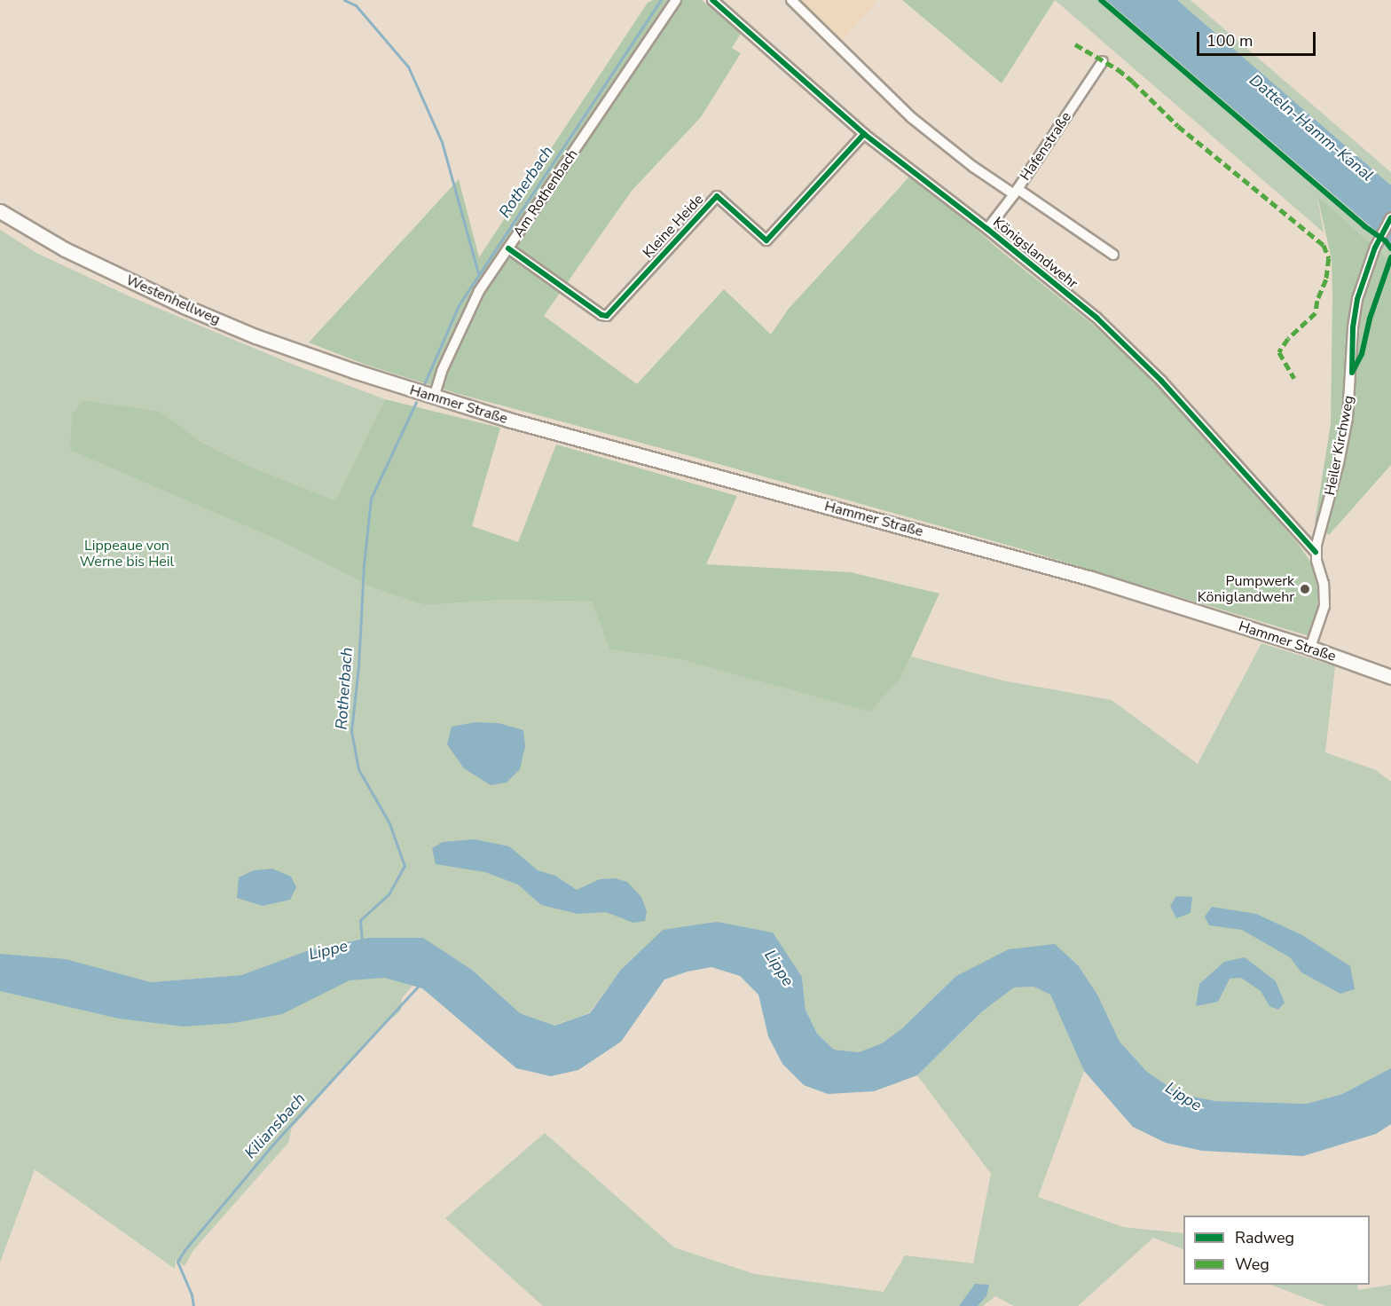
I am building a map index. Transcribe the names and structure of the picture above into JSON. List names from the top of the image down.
{
  "streets": {
    "main road": ["Westenhellweg", "Hammer Straße"],
    "street": [
      "Hafenstraße",
      "Am Rothenbach",
      "Kleine Heide",
      "Königslandwehr",
      "Heiler Kirchweg"
    ]
  },
  "crossings": [
    ["Hafenstraße", "Königslandwehr"],
    ["Am Rothenbach", "Kleine Heide"],
    ["Am Rothenbach", "Hammer Straße"],
    ["Kleine Heide", "Königslandwehr"],
    ["Königslandwehr", "Hammer Straße"],
    ["Königslandwehr", "Heiler Kirchweg"],
    ["Westenhellweg", "Hammer Straße"]
  ],
  "water": [
    "Datteln-Hamm-Kanal",
    "Rotherbach",
    "Lippe",
    "Kiliansbach"
  ],
  "parks": ["Lippeaue von Werne bis Heil"],
  "places": ["Pumpwerk Königlandwehr"],
  "legend": ["Radweg", "Weg"],
  "scale_bar": "100 m"
}
